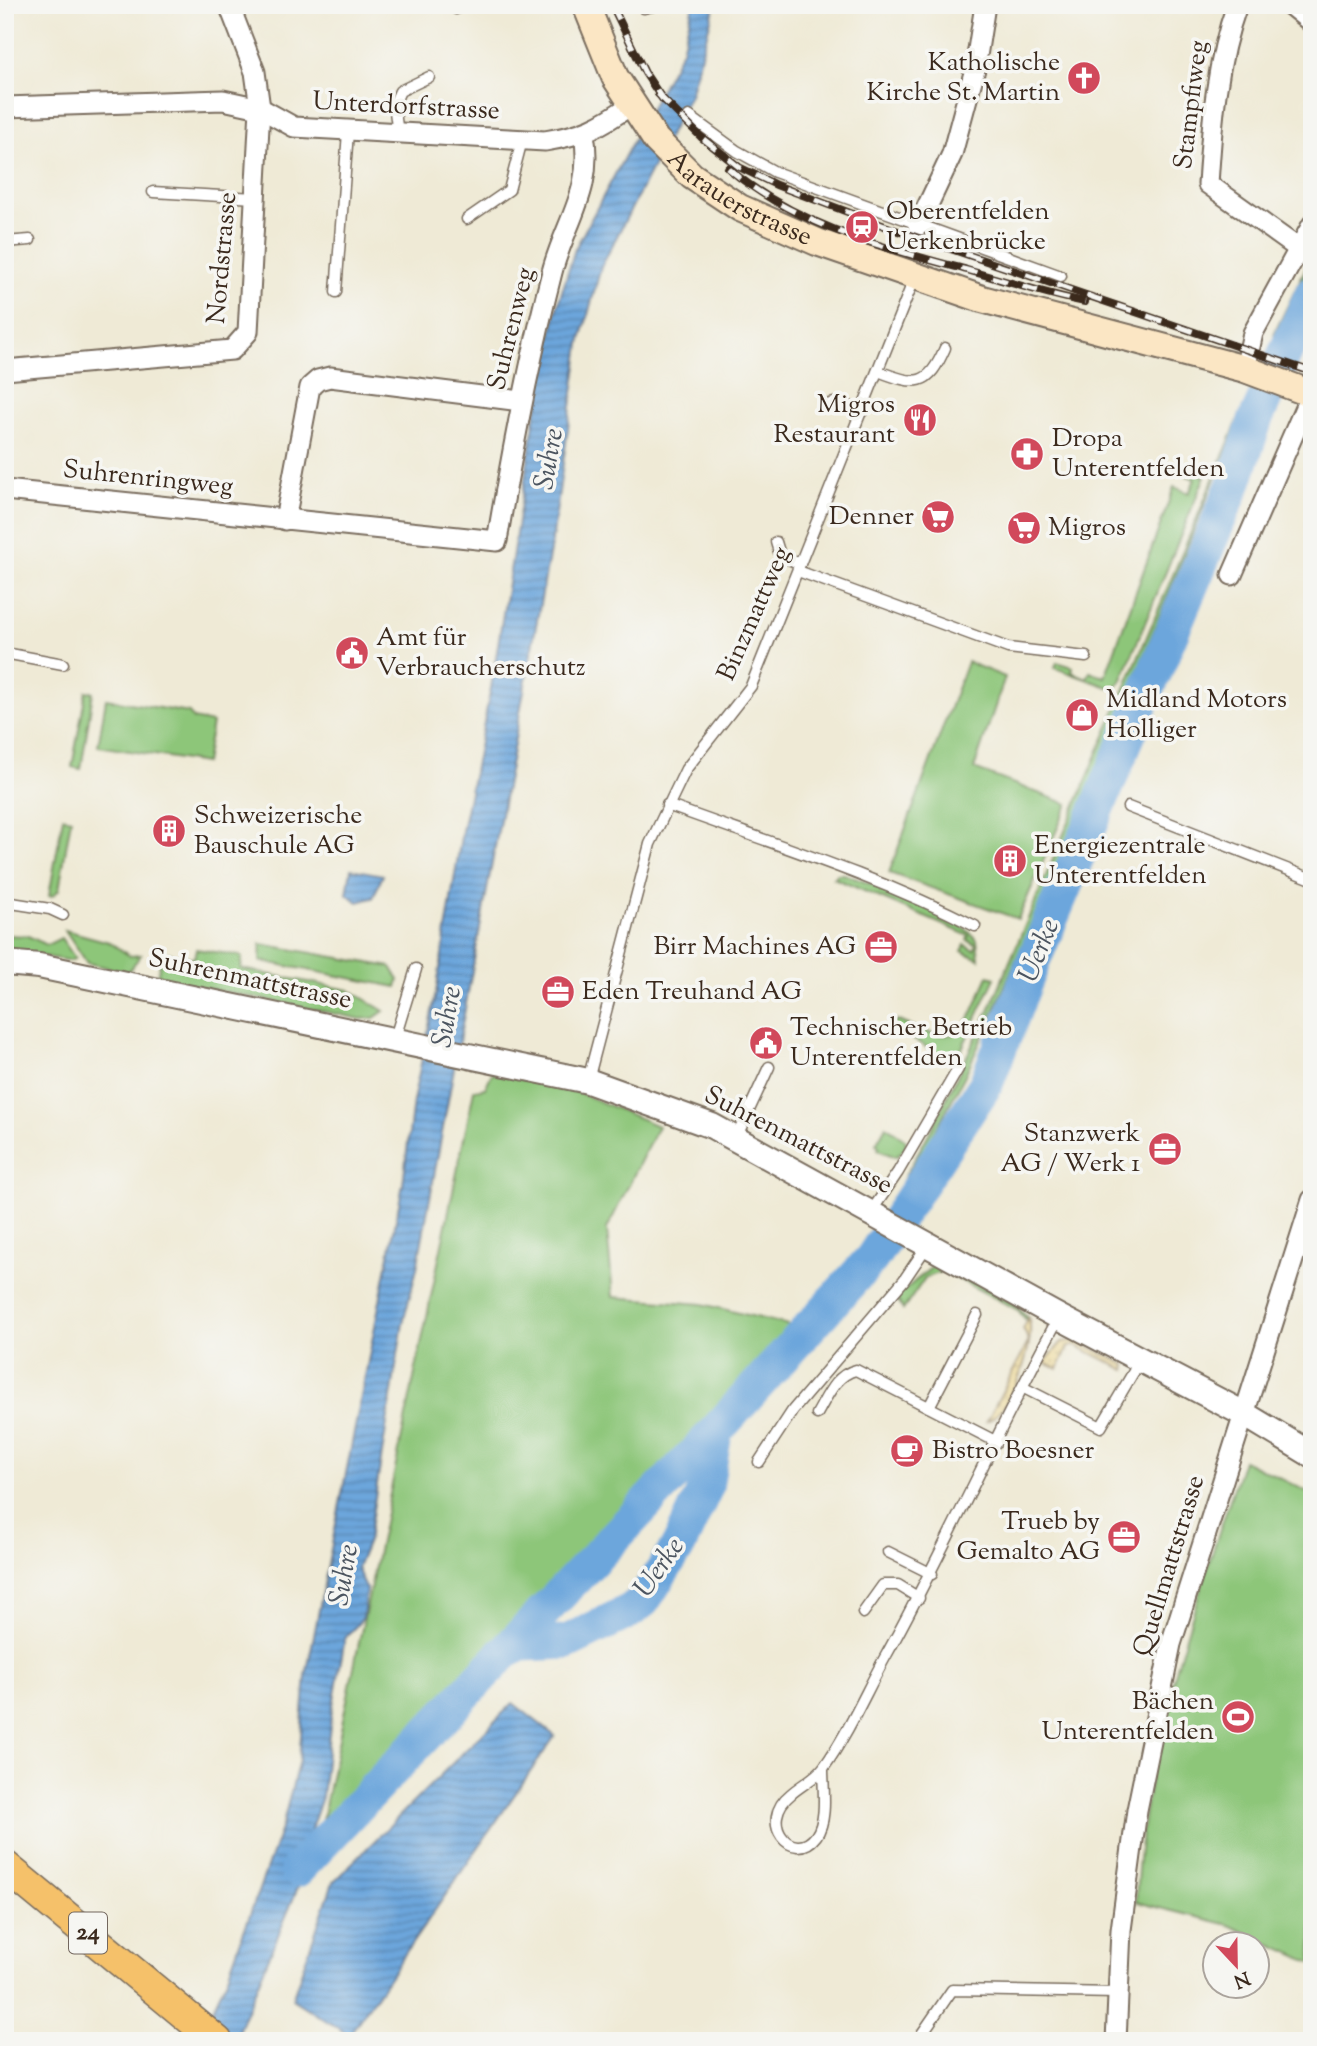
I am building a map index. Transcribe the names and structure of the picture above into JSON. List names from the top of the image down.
{
  "streets": {
    "main road": ["Aarauerstrasse", "24"],
    "street": [
      "Stampfiweg",
      "Unterdorfstrasse",
      "Nordstrasse",
      "Suhrenweg",
      "Suhrenringweg",
      "Suhrenmattstrasse",
      "Quellmattstrasse"
    ],
    "lane": ["Binzmattweg"]
  },
  "crossings": [
    ["Unterdorfstrasse", "Aarauerstrasse"],
    ["Unterdorfstrasse", "Nordstrasse"],
    ["Unterdorfstrasse", "Suhrenweg"],
    ["Aarauerstrasse", "Binzmattweg"],
    ["Suhrenweg", "Suhrenringweg"],
    ["Binzmattweg", "Suhrenmattstrasse"],
    ["Suhrenmattstrasse", "Quellmattstrasse"]
  ],
  "water": ["Suhre", "Uerke"],
  "places": {
    "church": ["Katholische Kirche St. Martin"],
    "station": ["Oberentfelden Uerkenbrücke"],
    "restaurant": ["Migros Restaurant"],
    "pharmacy": ["Dropa Unterentfelden"],
    "supermarket": ["Denner", "Migros"],
    "public building": ["Amt für Verbraucherschutz", "Technischer Betrieb Unterentfelden"],
    "shop": ["Midland Motors Holliger"],
    "building": ["Schweizerische Bauschule AG", "Energiezentrale Unterentfelden"],
    "office": [
      "Birr Machines AG",
      "Eden Treuhand AG",
      "Stanzwerk AG / Werk 1",
      "Trueb by Gemalto AG"
    ],
    "cafe": ["Bistro Boesner"],
    "sports": ["Bächen Unterentfelden"]
  },
  "north": "bottom"
}
